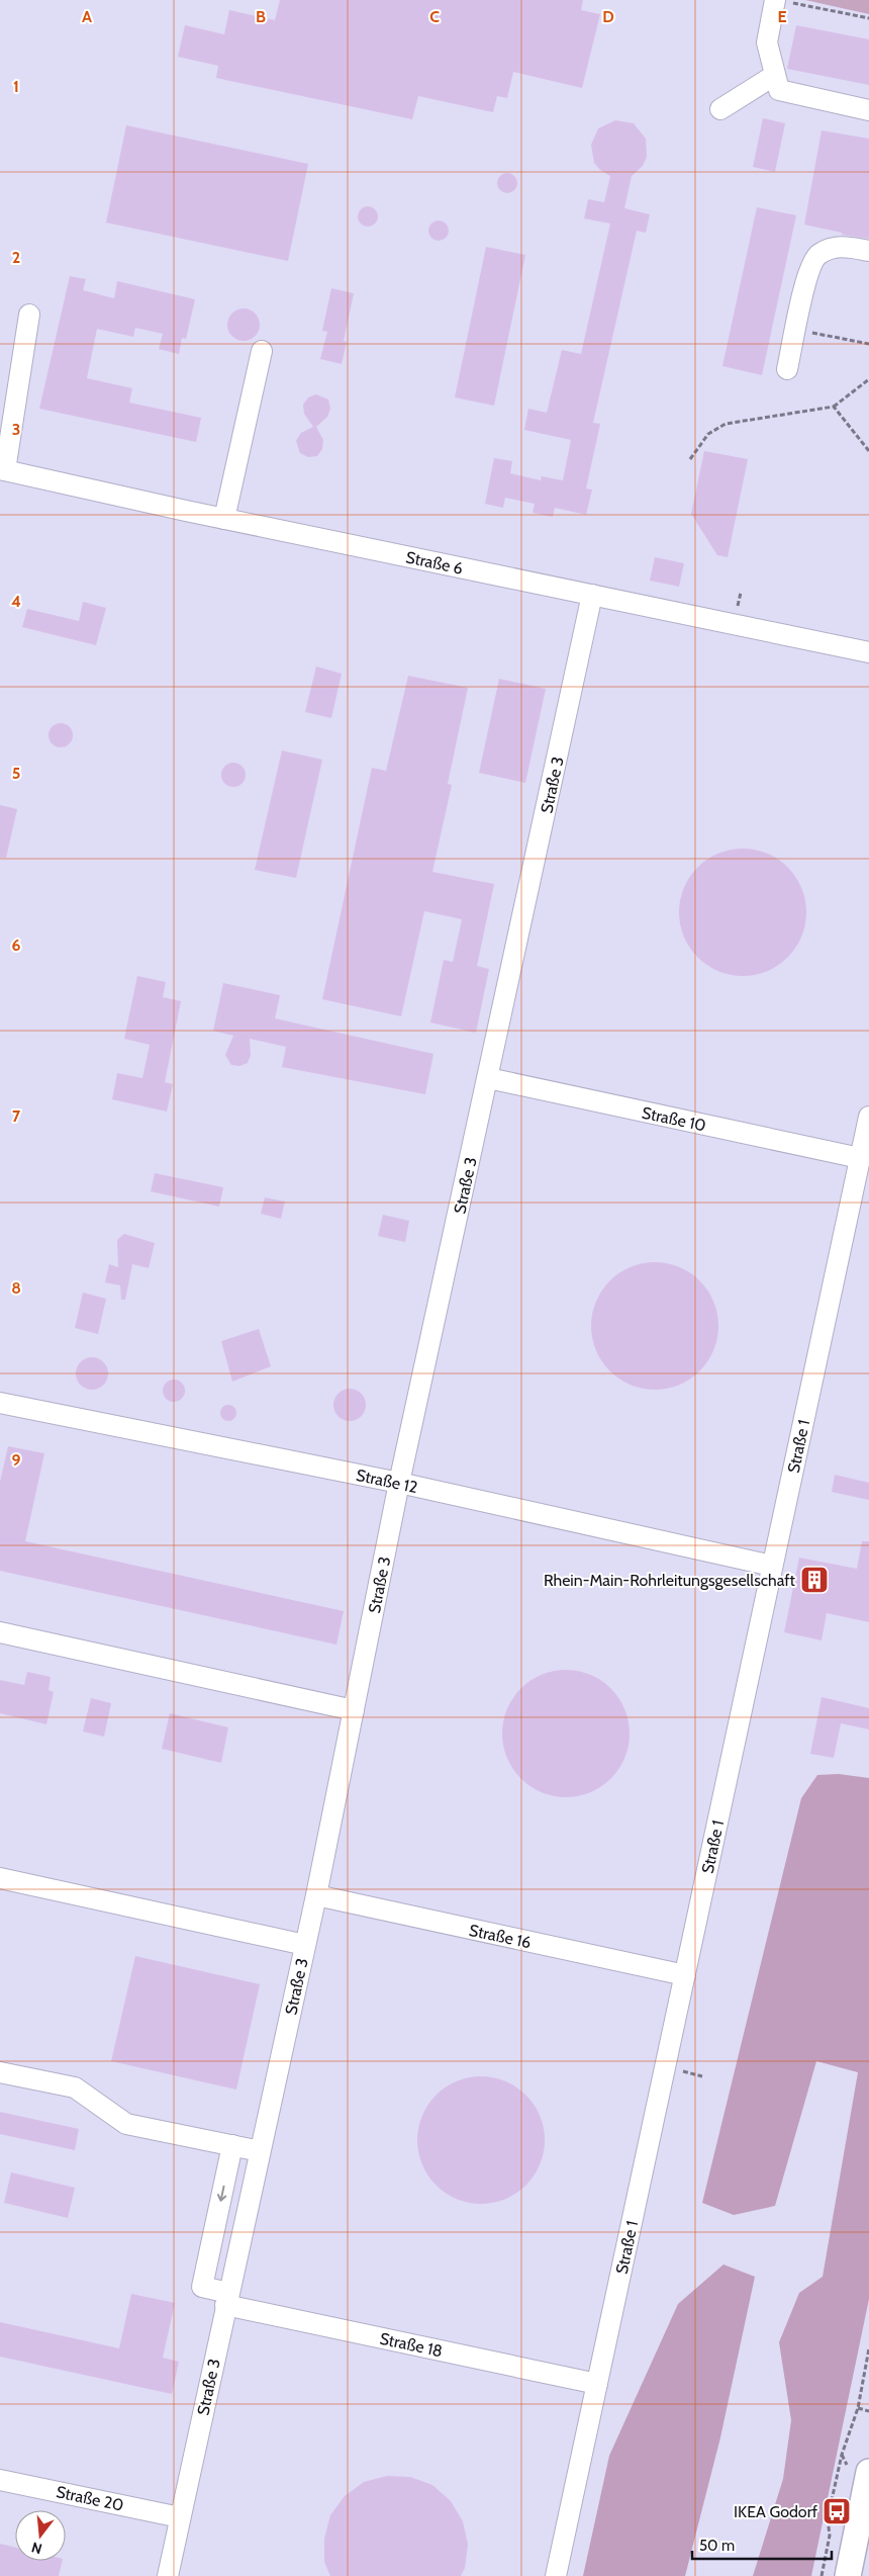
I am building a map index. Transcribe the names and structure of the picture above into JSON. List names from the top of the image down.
{
  "streets": {
    "lane": [
      "Straße 6",
      "Straße 3",
      "Straße 10",
      "Straße 1",
      "Straße 12",
      "Straße 16",
      "Straße 18",
      "Straße 20"
    ]
  },
  "crossings": [
    ["Straße 6", "Straße 3"],
    ["Straße 3", "Straße 10"],
    ["Straße 3", "Straße 12"],
    ["Straße 3", "Straße 16"],
    ["Straße 3", "Straße 18"],
    ["Straße 3", "Straße 20"],
    ["Straße 10", "Straße 1"],
    ["Straße 1", "Straße 12"],
    ["Straße 1", "Straße 16"],
    ["Straße 1", "Straße 18"]
  ],
  "places": {
    "building": ["Rhein-Main-Rohrleitungsgesellschaft"],
    "bus stop": ["IKEA Godorf"]
  },
  "scale_bar": "50 m",
  "north": "bottom",
  "grid": {
    "columns": [
      "A",
      "B",
      "C",
      "D",
      "E"
    ],
    "rows": [
      "1",
      "2",
      "3",
      "4",
      "5",
      "6",
      "7",
      "8",
      "9"
    ]
  }
}
